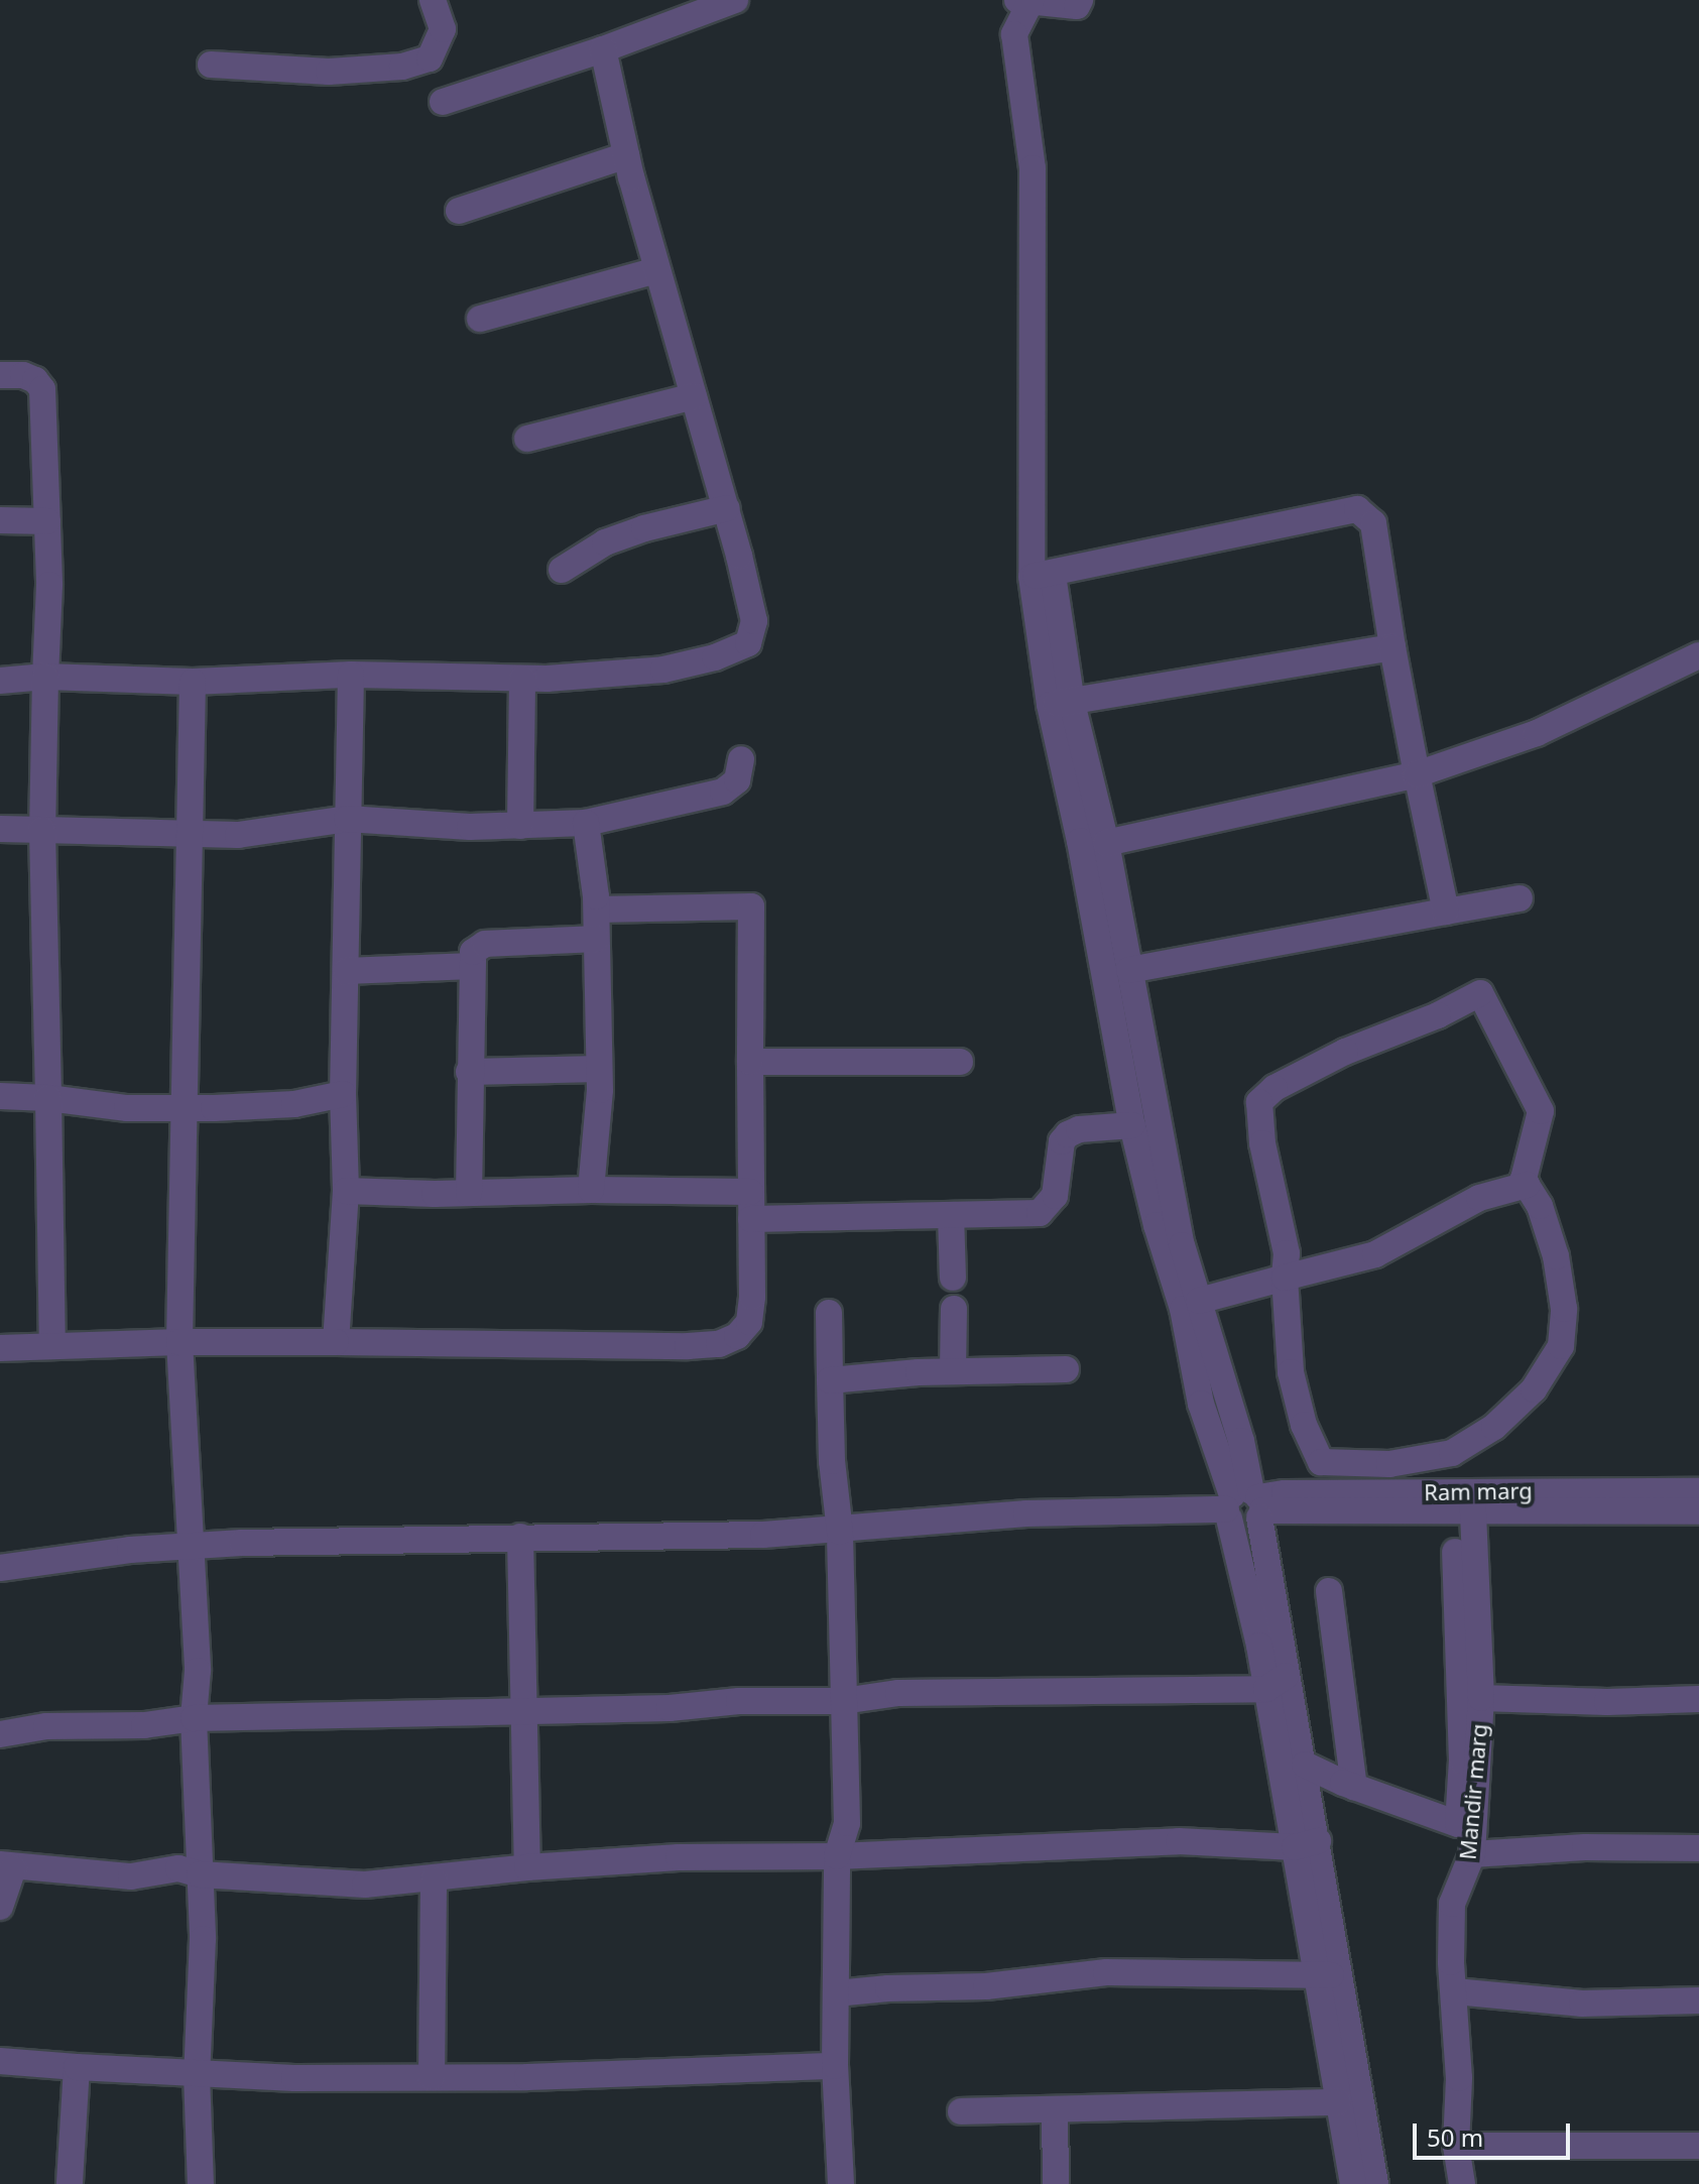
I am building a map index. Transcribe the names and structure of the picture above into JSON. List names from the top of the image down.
{
  "streets": {
    "street": ["Ram marg", "Mandir marg"]
  },
  "crossings": [
    ["Ram marg", "Mandir marg"]
  ],
  "scale_bar": "50 m"
}
